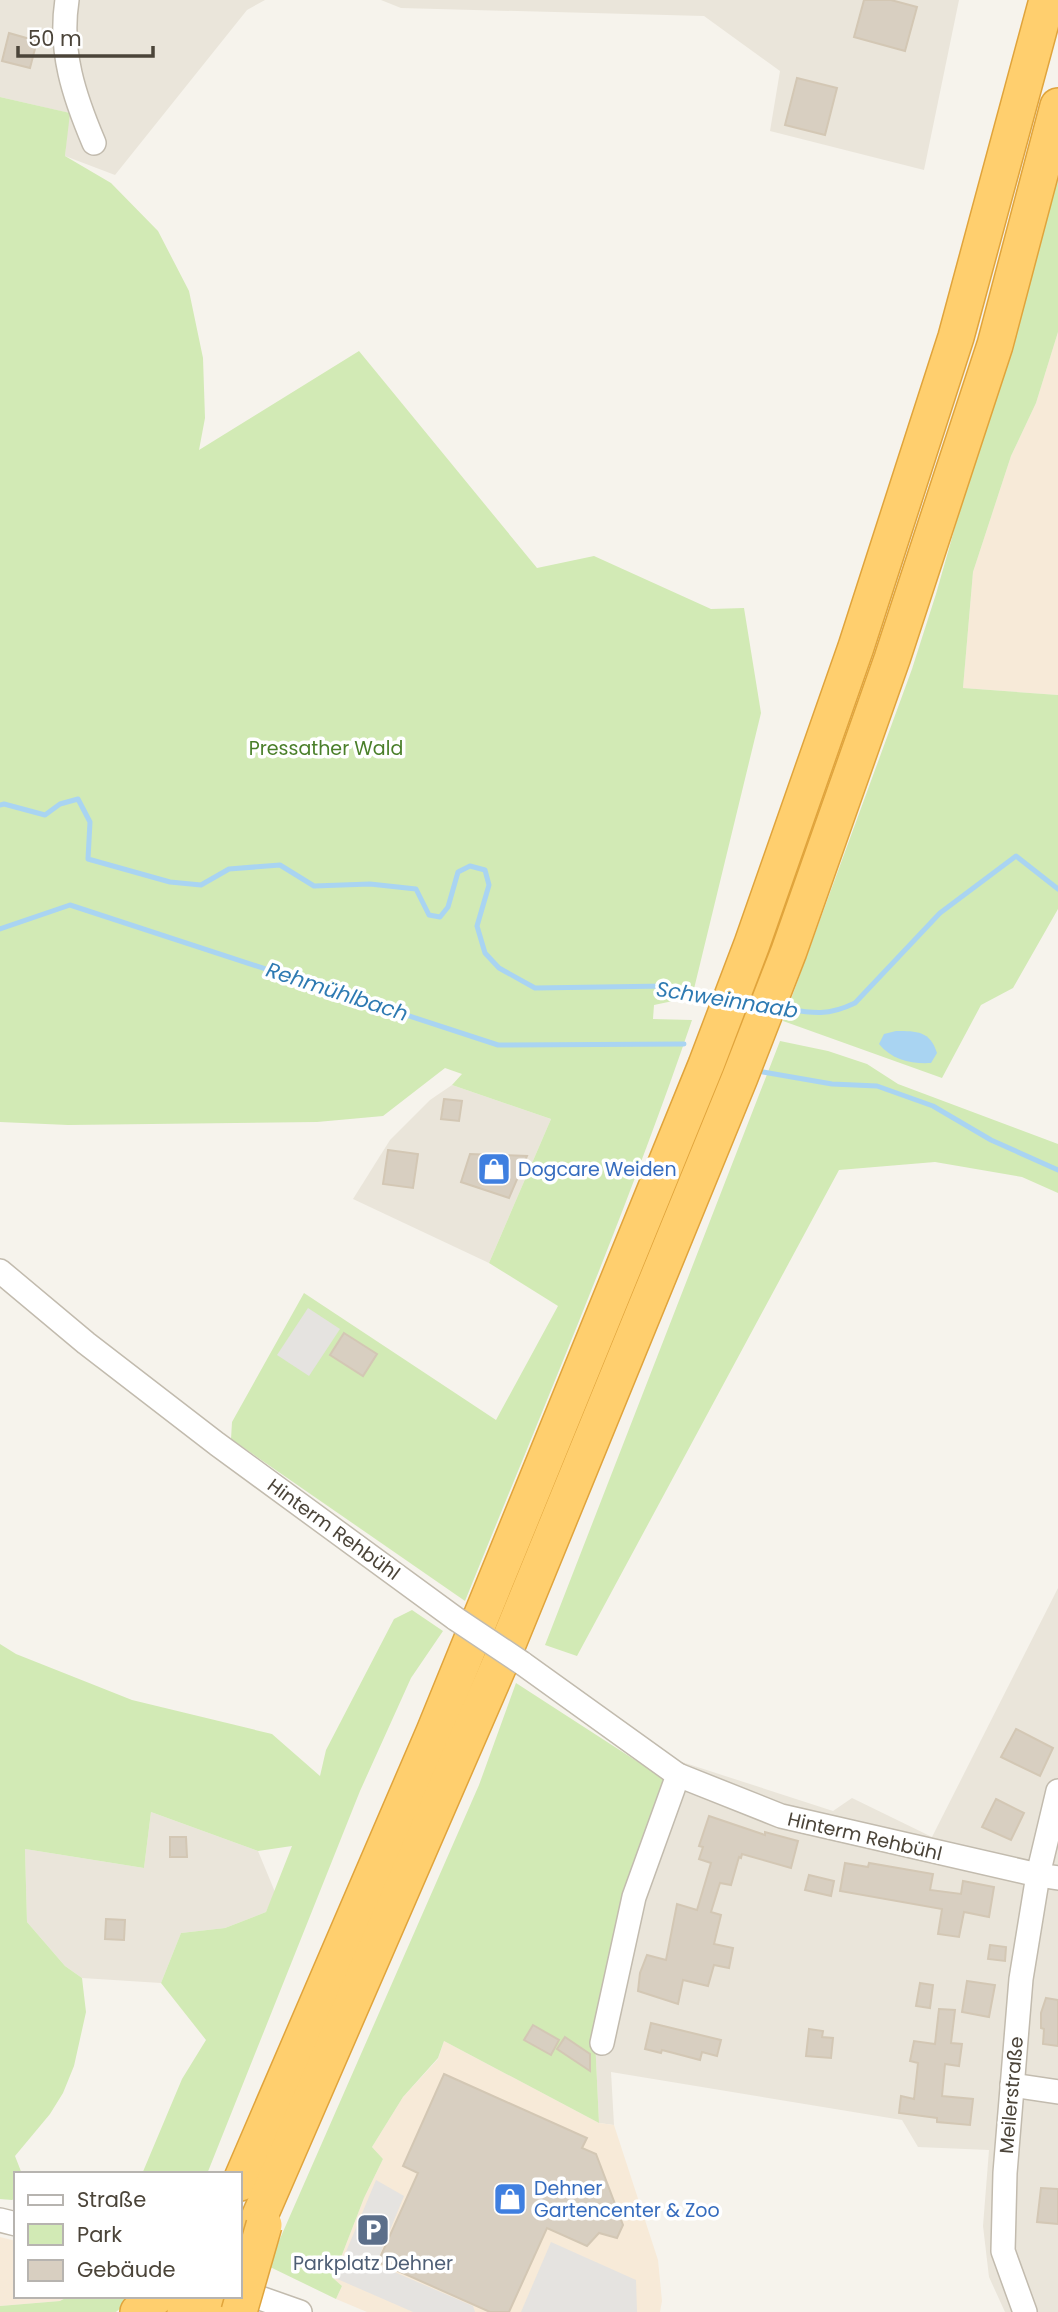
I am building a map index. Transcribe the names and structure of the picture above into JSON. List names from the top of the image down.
{
  "streets": {
    "street": ["Hinterm Rehbühl", "Meilerstraße"]
  },
  "crossings": [
    ["Hinterm Rehbühl", "Meilerstraße"]
  ],
  "water": ["Rehmühlbach", "Schweinnaab"],
  "parks": ["Pressather Wald"],
  "places": {
    "shop": ["Dogcare Weiden", "Dehner Gartencenter & Zoo"],
    "parking": ["Parkplatz Dehner"]
  },
  "legend": ["Straße", "Park", "Gebäude"],
  "scale_bar": "50 m"
}
